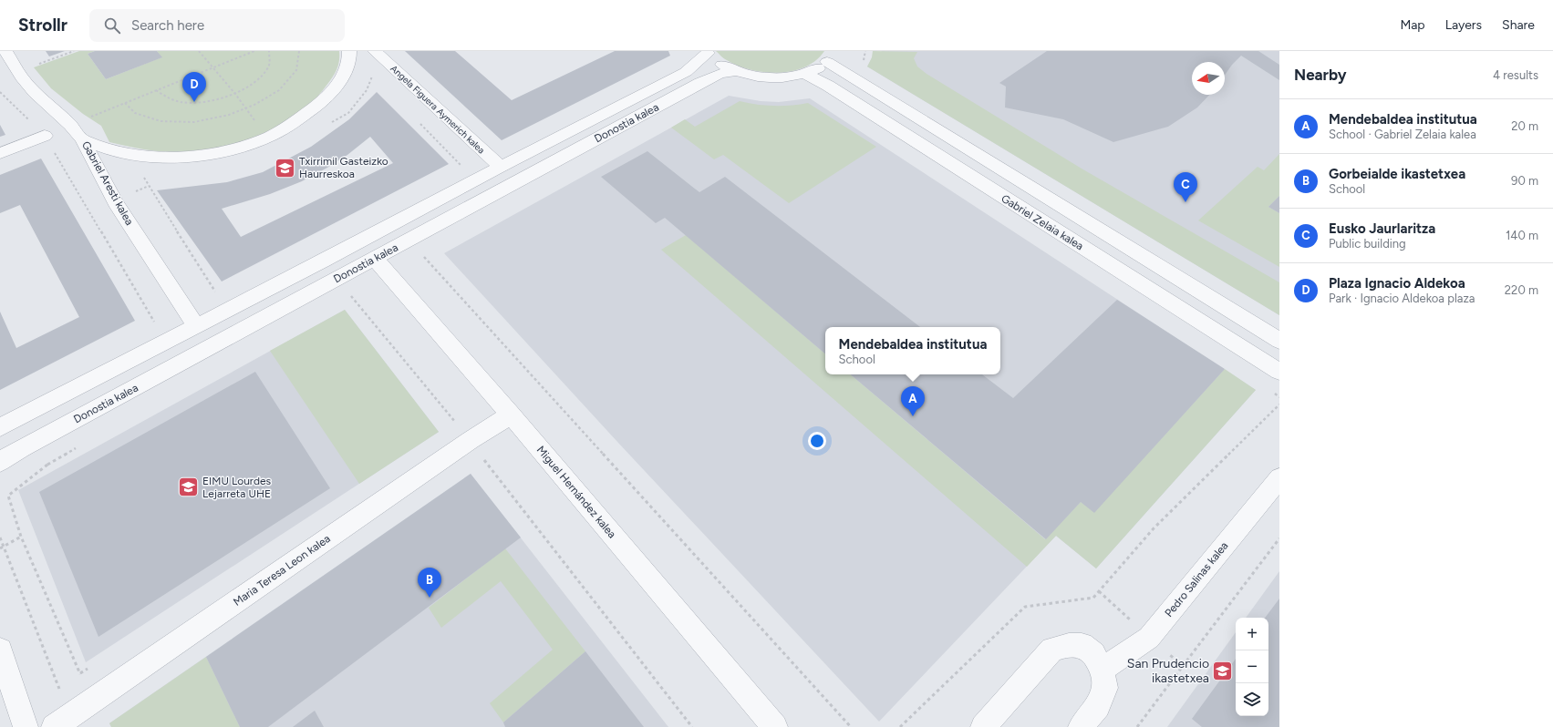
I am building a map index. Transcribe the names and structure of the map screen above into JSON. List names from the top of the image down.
{
  "streets": {
    "street": [
      "Angela Figuera Aymerich kalea",
      "Donostia kalea",
      "Gabriel Aresti kalea",
      "Gabriel Zelaia kalea",
      "Miguel Hernández kalea",
      "Maria Teresa Leon kalea",
      "Pedro Salinas kalea"
    ]
  },
  "crossings": [
    ["Angela Figuera Aymerich kalea", "Donostia kalea"],
    ["Donostia kalea", "Gabriel Aresti kalea"],
    ["Donostia kalea", "Miguel Hernández kalea"],
    ["Miguel Hernández kalea", "Maria Teresa Leon kalea"]
  ],
  "places": {
    "school or university": ["Txirrimil Gasteizko Haurreskoa", "EIMU Lourdes Lejarreta UHE", "San Prudencio ikastetxea"]
  },
  "north": "left",
  "page": {
    "header": "Strollr",
    "search": "Search here",
    "nav": ["Map", "Layers", "Share"],
    "heading": ["Nearby", "4 results"],
    "pins": [
      "D",
      "C",
      "A",
      "B"
    ],
    "list": [
      {
        "mark": "A",
        "name": "Mendebaldea institutua",
        "note": "School · Gabriel Zelaia kalea",
        "value": "20 m"
      },
      {
        "mark": "B",
        "name": "Gorbeialde ikastetxea",
        "note": "School",
        "value": "90 m"
      },
      {
        "mark": "C",
        "name": "Eusko Jaurlaritza",
        "note": "Public building",
        "value": "140 m"
      },
      {
        "mark": "D",
        "name": "Plaza Ignacio Aldekoa",
        "note": "Park · Ignacio Aldekoa plaza",
        "value": "220 m"
      }
    ],
    "popup": ["Mendebaldea institutua", "School"],
    "map_buttons": ["+", "−"]
  }
}
